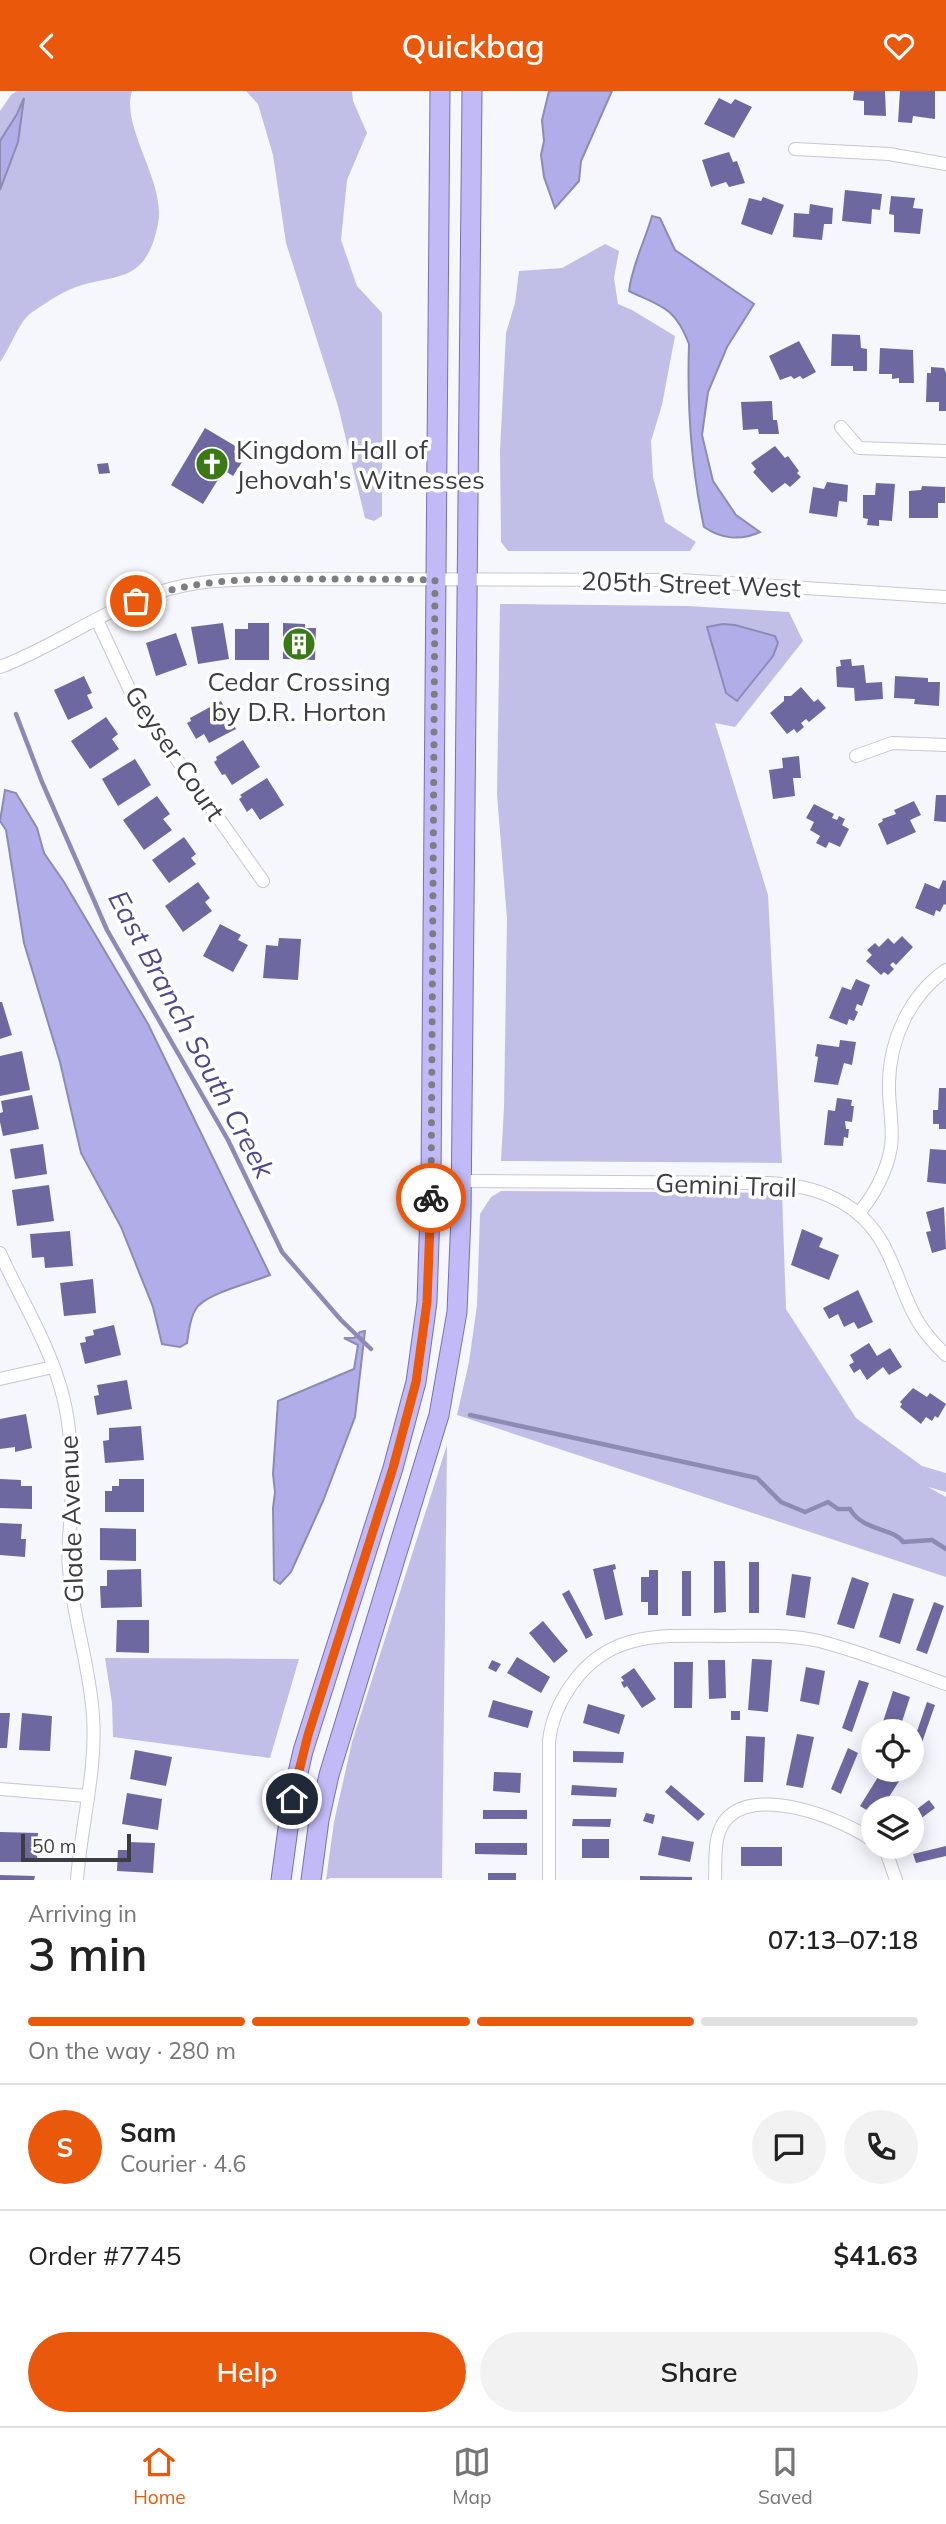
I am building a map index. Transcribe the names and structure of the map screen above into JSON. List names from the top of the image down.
{
  "streets": {
    "street": [
      "205th Street West",
      "Geyser Court",
      "Gemini Trail",
      "Glade Avenue"
    ]
  },
  "crossings": [
    ["205th Street West", "Geyser Court"]
  ],
  "water": ["East Branch South Creek"],
  "places": {
    "church": ["Kingdom Hall of Jehovah's Witnesses"],
    "building": ["Cedar Crossing by D.R. Horton"]
  },
  "scale_bar": "50 m",
  "page": {
    "header": "Quickbag",
    "scale": "50 m",
    "heading": ["3 min", "Arriving in", "07:13–07:18"],
    "panel": [
      "Sam",
      "Courier · 4.6",
      "Order #7745",
      "$41.63"
    ],
    "bar": "On the way · 280 m",
    "round": "S",
    "buttons": ["Help", "Share"],
    "tabs": ["Home", "Map", "Saved"]
  }
}
